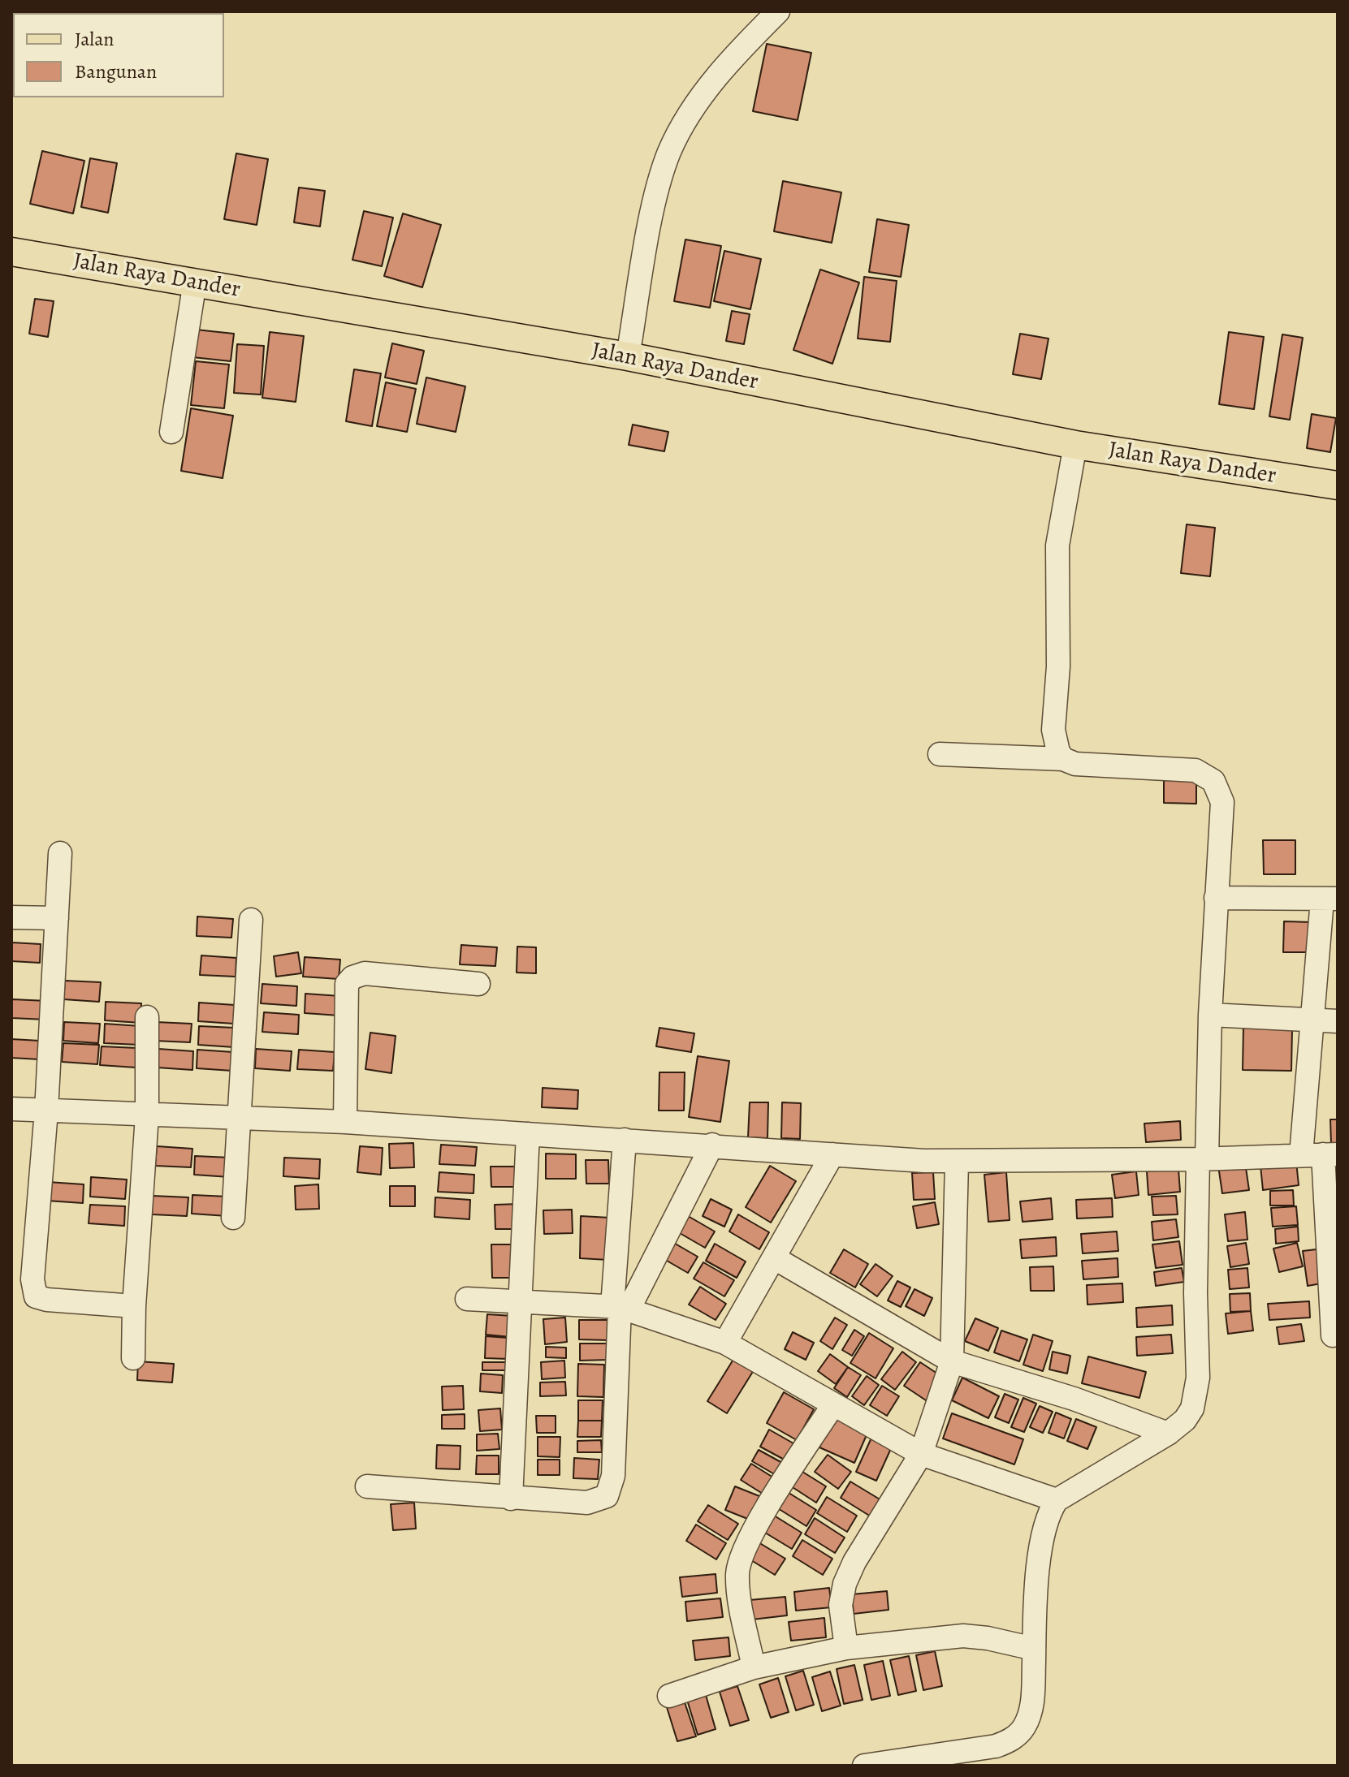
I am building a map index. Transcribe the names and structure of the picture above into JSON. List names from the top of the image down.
{
  "streets": {
    "main road": ["Jalan Raya Dander"]
  },
  "legend": ["Jalan", "Bangunan"]
}
